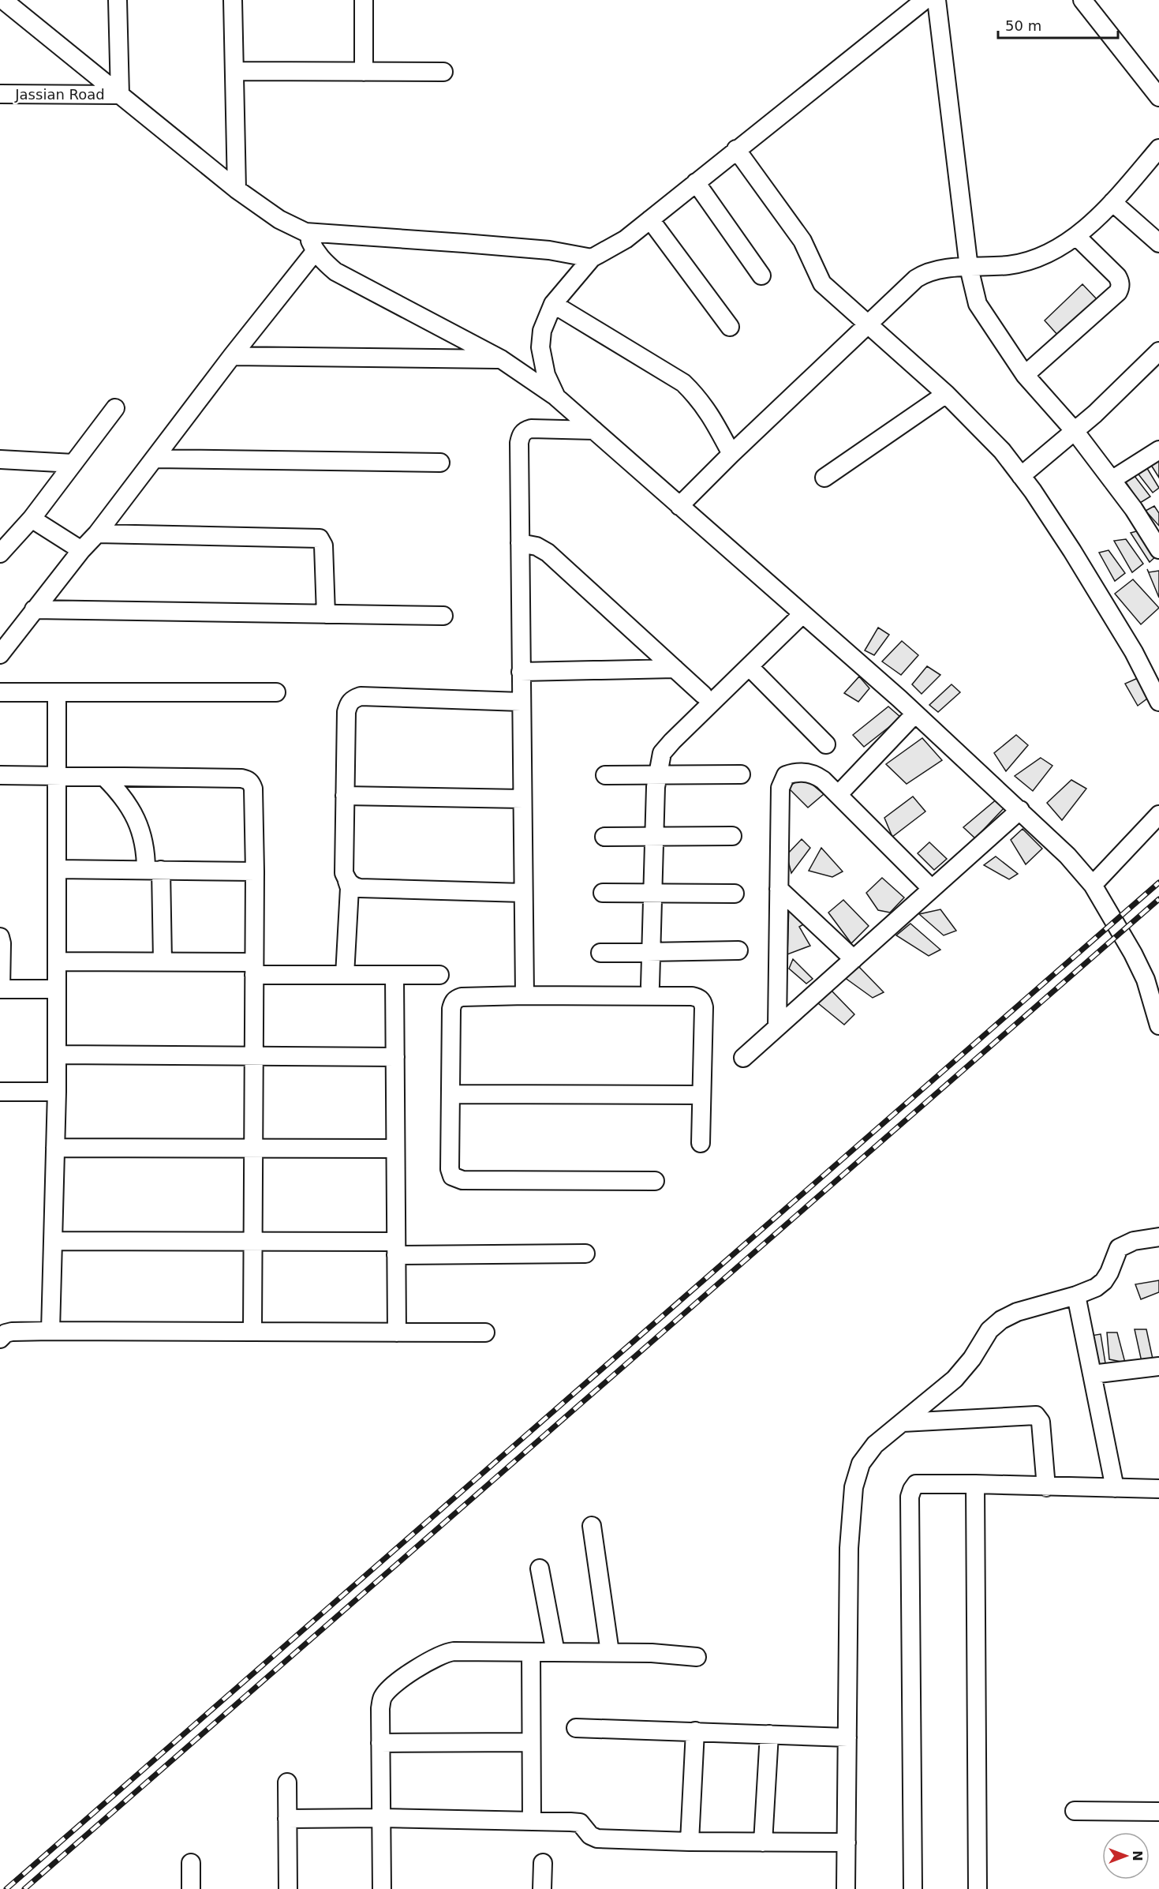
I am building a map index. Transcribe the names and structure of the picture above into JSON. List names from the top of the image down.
{
  "streets": {
    "street": ["Jassian Road"]
  },
  "scale_bar": "50 m",
  "north": "right"
}
